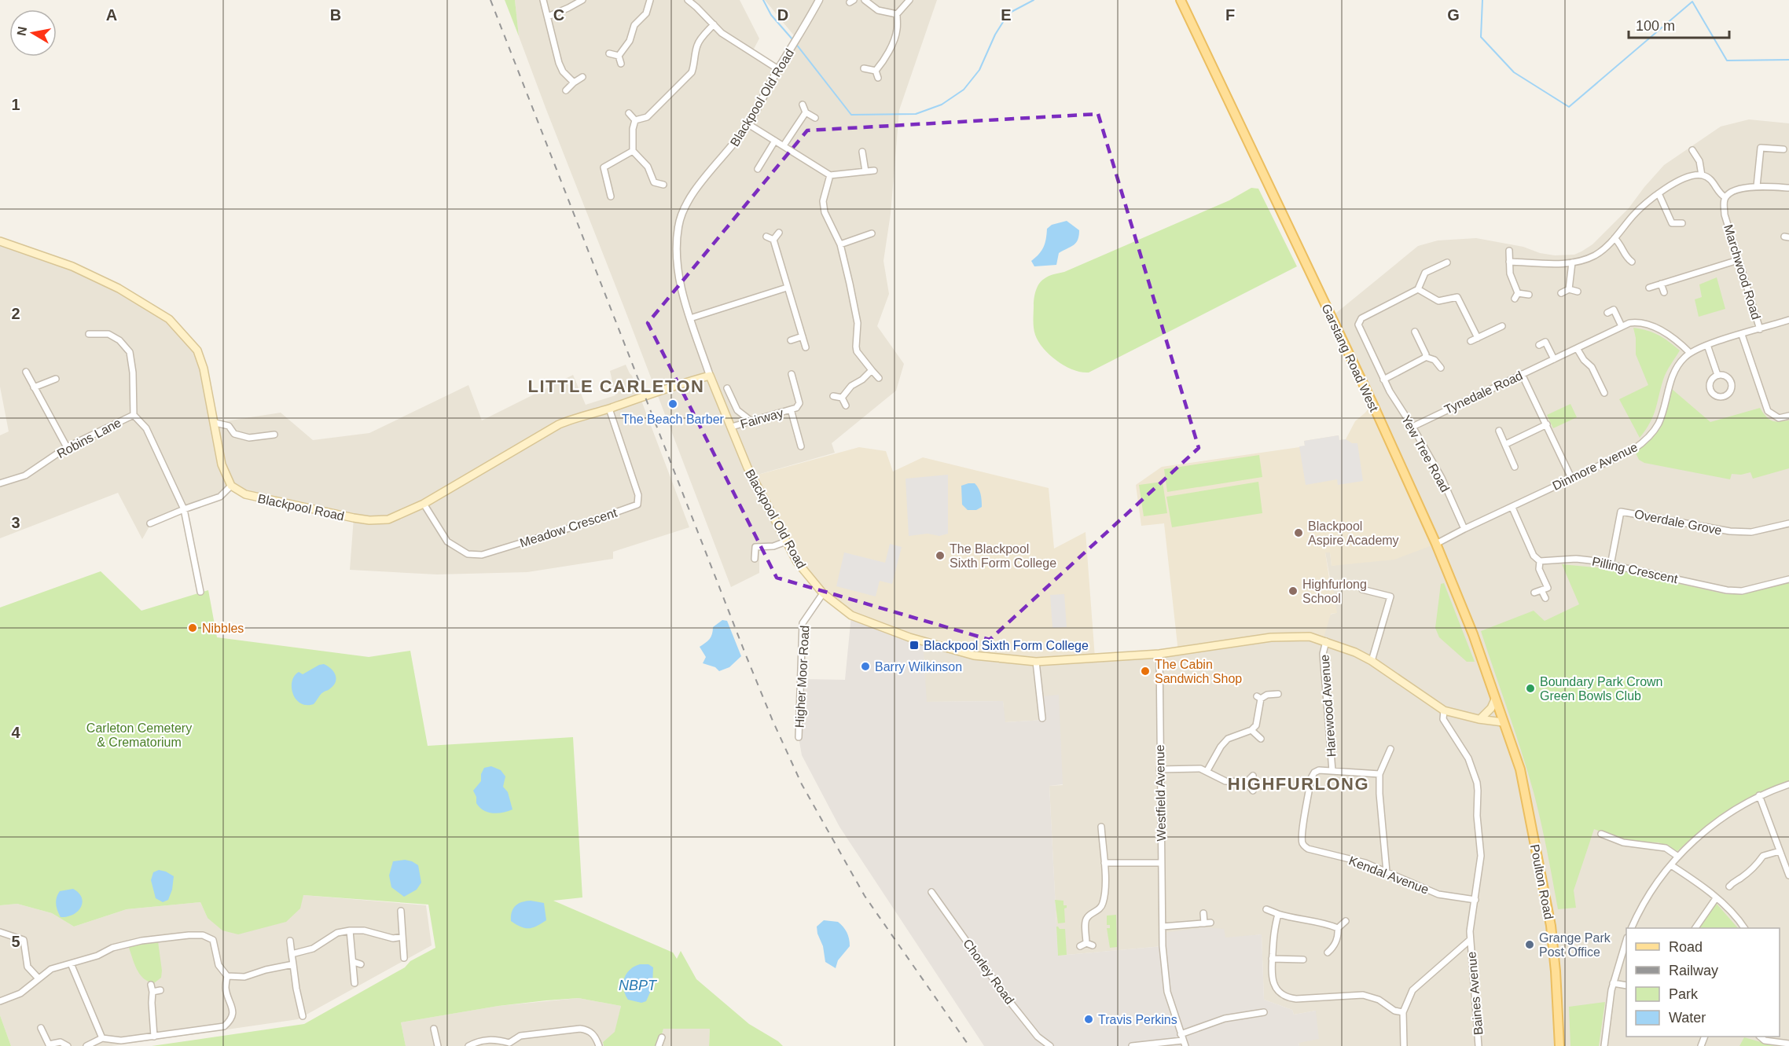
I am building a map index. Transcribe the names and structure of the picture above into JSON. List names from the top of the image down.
{
  "streets": {
    "main road": [
      "Blackpool Old Road",
      "Garstang Road West",
      "Blackpool Road",
      "Poulton Road"
    ],
    "street": [
      "Marchwood Road",
      "Tynedale Road",
      "Fairway",
      "Robins Lane",
      "Yew Tree Road",
      "Dinmore Avenue",
      "Overdale Grove",
      "Meadow Crescent",
      "Pilling Crescent",
      "Higher Moor Road",
      "Harewood Avenue",
      "Westfield Avenue",
      "Kendal Avenue",
      "Chorley Road",
      "Baines Avenue"
    ]
  },
  "crossings": [
    ["Blackpool Old Road", "Garstang Road West"],
    ["Blackpool Old Road", "Fairway"],
    ["Blackpool Old Road", "Blackpool Road"],
    ["Blackpool Old Road", "Higher Moor Road"],
    ["Blackpool Old Road", "Harewood Avenue"],
    ["Blackpool Old Road", "Westfield Avenue"],
    ["Blackpool Old Road", "Poulton Road"],
    ["Blackpool Old Road", "Baines Avenue"],
    ["Marchwood Road", "Dinmore Avenue"],
    ["Garstang Road West", "Dinmore Avenue"],
    ["Garstang Road West", "Poulton Road"],
    ["Tynedale Road", "Yew Tree Road"],
    ["Tynedale Road", "Dinmore Avenue"],
    ["Yew Tree Road", "Dinmore Avenue"],
    ["Blackpool Road", "Meadow Crescent"],
    ["Overdale Grove", "Pilling Crescent"],
    ["Harewood Avenue", "Kendal Avenue"],
    ["Kendal Avenue", "Baines Avenue"]
  ],
  "districts": ["LITTLE CARLETON", "HIGHFURLONG"],
  "water": ["NBPT"],
  "parks": ["Carleton Cemetery & Crematorium"],
  "places": {
    "other": [
      "The Beach Barber",
      "Blackpool Aspire Academy",
      "The Blackpool Sixth Form College",
      "Highfurlong School",
      "Nibbles",
      "Barry Wilkinson",
      "The Cabin Sandwich Shop",
      "Boundary Park Crown Green Bowls Club",
      "Grange Park Post Office",
      "Travis Perkins"
    ],
    "transit": ["Blackpool Sixth Form College"]
  },
  "legend": [
    "Road",
    "Railway",
    "Park",
    "Water"
  ],
  "scale_bar": "100 m",
  "north": "left",
  "grid": {
    "columns": [
      "A",
      "B",
      "C",
      "D",
      "E",
      "F",
      "G"
    ],
    "rows": [
      "1",
      "2",
      "3",
      "4",
      "5"
    ]
  }
}
